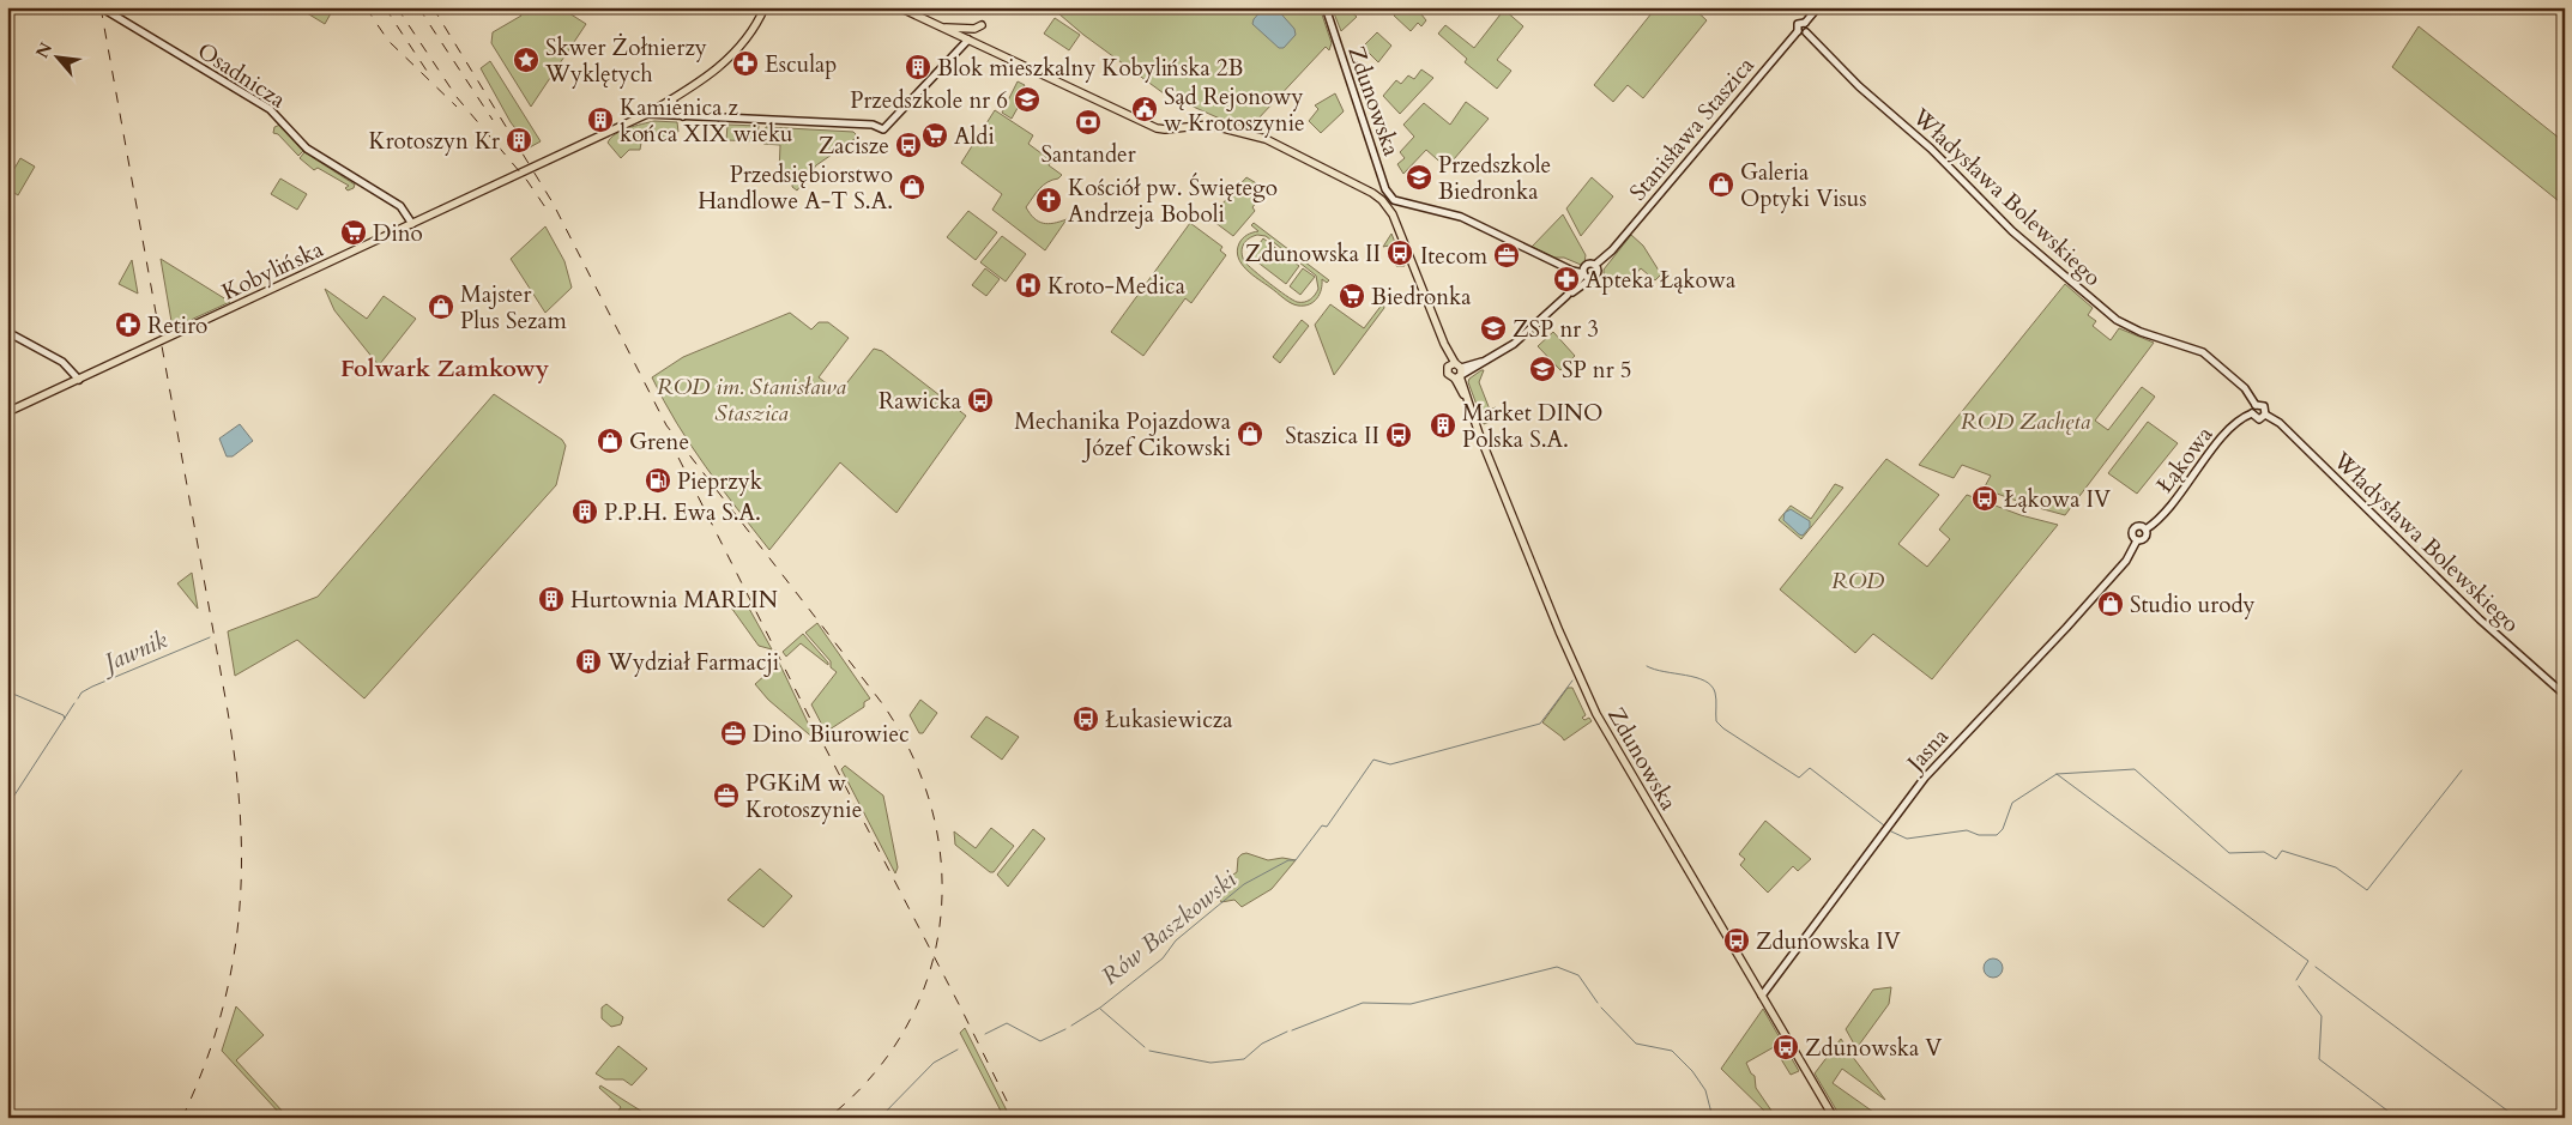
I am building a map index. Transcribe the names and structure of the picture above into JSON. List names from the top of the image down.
{
  "streets": {
    "main road": ["Zdunowska", "Kobylińska"],
    "street": [
      "Osadnicza",
      "Stanisława Staszica",
      "Władysława Bolewskiego",
      "Łąkowa",
      "Jasna"
    ]
  },
  "crossings": [
    ["Osadnicza", "Kobylińska"],
    ["Zdunowska", "Kobylińska"],
    ["Zdunowska", "Jasna"],
    ["Stanisława Staszica", "Władysława Bolewskiego"],
    ["Łąkowa", "Jasna"]
  ],
  "districts": ["Folwark Zamkowy"],
  "water": ["Jawnik", "Rów Baszkowski"],
  "parks": ["ROD im. Stanisława Staszica", "ROD Zachęta", "ROD"],
  "places": {
    "place": ["Skwer Żołnierzy Wyklętych"],
    "pharmacy": ["Esculap", "Apteka Łąkowa", "Retiro"],
    "building": [
      "Blok mieszkalny Kobylińska 2B",
      "Kamienica z końca XIX wieku",
      "Krotoszyn Kr",
      "Market DINO Polska S.A.",
      "P.P.H. Ewa S.A.",
      "Hurtownia MARLIN",
      "Wydział Farmacji"
    ],
    "school or university": [
      "Przedszkole nr 6",
      "Przedszkole Biedronka",
      "ZSP nr 3",
      "SP nr 5"
    ],
    "public building": ["Sąd Rejonowy w Krotoszynie"],
    "bank": ["Santander"],
    "supermarket": ["Aldi", "Dino", "Biedronka"],
    "bus stop": [
      "Zacisze",
      "Zdunowska II",
      "Rawicka",
      "Staszica II",
      "Łąkowa IV",
      "Łukasiewicza",
      "Zdunowska IV",
      "Zdunowska V"
    ],
    "shop": [
      "Galeria Optyki Visus",
      "Przedsiębiorstwo Handlowe A-T S.A.",
      "Majster Plus Sezam",
      "Mechanika Pojazdowa Józef Cikowski",
      "Grene",
      "Studio urody"
    ],
    "church": ["Kościół pw. Świętego Andrzeja Boboli"],
    "office": ["Itecom", "Dino Biurowiec", "PGKiM w Krotoszynie"],
    "hospital": ["Kroto-Medica"],
    "fuel station": ["Pieprzyk"]
  },
  "north": "top left"
}
